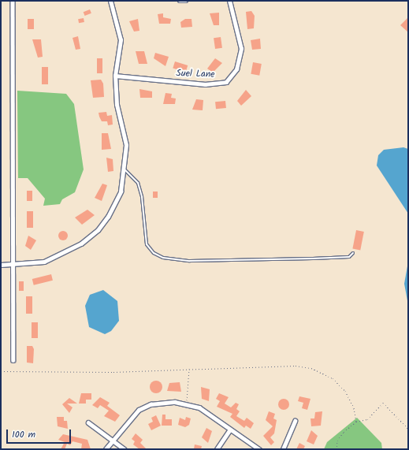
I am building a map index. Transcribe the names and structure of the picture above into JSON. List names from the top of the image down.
{
  "streets": {
    "street": ["Suel Lane"]
  },
  "scale_bar": "100 m"
}
